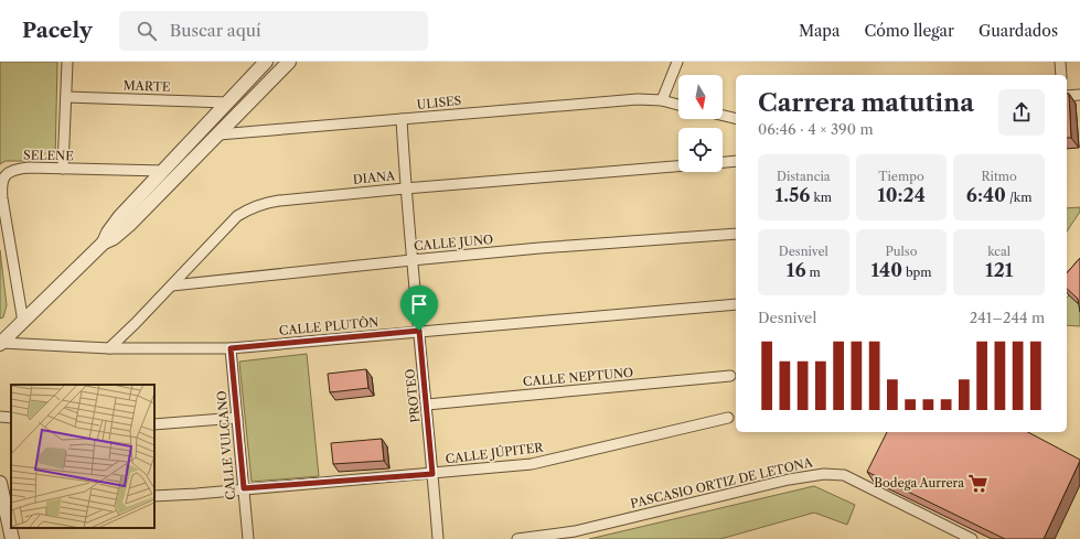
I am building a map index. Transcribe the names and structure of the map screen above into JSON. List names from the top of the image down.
{
  "streets": {
    "street": [
      "MARTE",
      "ULISES",
      "SELENE",
      "DIANA",
      "CALLE JUNO",
      "CALLE PLUTÒN",
      "CALLE NEPTUNO",
      "PROTEO",
      "CALLE VULCANO",
      "CALLE JÚPITER",
      "PASCASIO ORTIZ DE LETONA"
    ]
  },
  "crossings": [
    ["ULISES", "PROTEO"],
    ["DIANA", "CALLE JUNO"],
    ["DIANA", "CALLE PLUTÒN"],
    ["DIANA", "PROTEO"],
    ["CALLE JUNO", "PROTEO"],
    ["CALLE PLUTÒN", "PROTEO"],
    ["CALLE PLUTÒN", "CALLE VULCANO"],
    ["CALLE NEPTUNO", "PROTEO"],
    ["PROTEO", "CALLE JÚPITER"],
    ["CALLE VULCANO", "CALLE JÚPITER"]
  ],
  "places": {
    "supermarket": ["Bodega Aurrera"]
  },
  "north": "bottom",
  "page": {
    "header": "Pacely",
    "search": "Buscar aquí",
    "nav": ["Mapa", "Cómo llegar", "Guardados"],
    "heading": ["Carrera matutina", "06:46 · 4 × 390 m"],
    "stats": [
      ["Distancia", "1.56 km"],
      ["Tiempo", "10:24"],
      ["Ritmo", "6:40 /km"],
      ["Desnivel", "16 m"],
      ["Pulso", "140 bpm"],
      ["kcal", "121"]
    ],
    "chart": ["Desnivel", "241–244 m"]
  }
}
